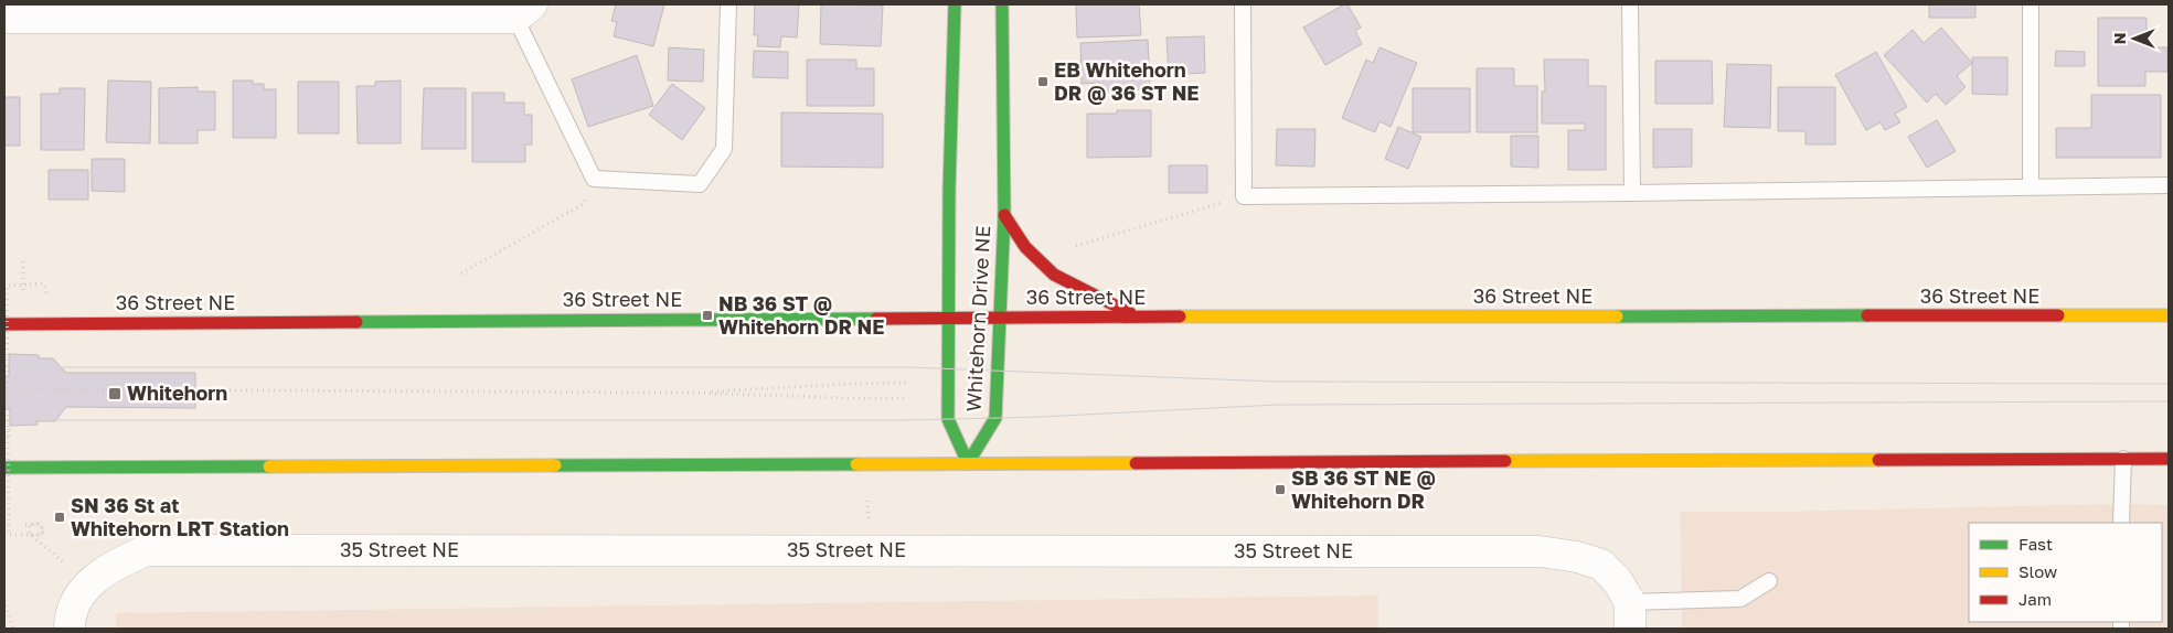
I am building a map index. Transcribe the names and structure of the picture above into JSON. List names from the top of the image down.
{
  "streets": {
    "main road": ["36 Street NE", "Whitehorn Drive NE"],
    "street": ["35 Street NE"]
  },
  "crossings": [
    ["36 Street NE", "Whitehorn Drive NE"]
  ],
  "places": {
    "transit": [
      "EB Whitehorn DR @ 36 ST NE",
      "NB 36 ST @ Whitehorn DR NE",
      "Whitehorn",
      "SB 36 ST NE @ Whitehorn DR",
      "SN 36 St at Whitehorn LRT Station"
    ]
  },
  "legend": ["Fast", "Slow", "Jam"],
  "north": "left"
}
